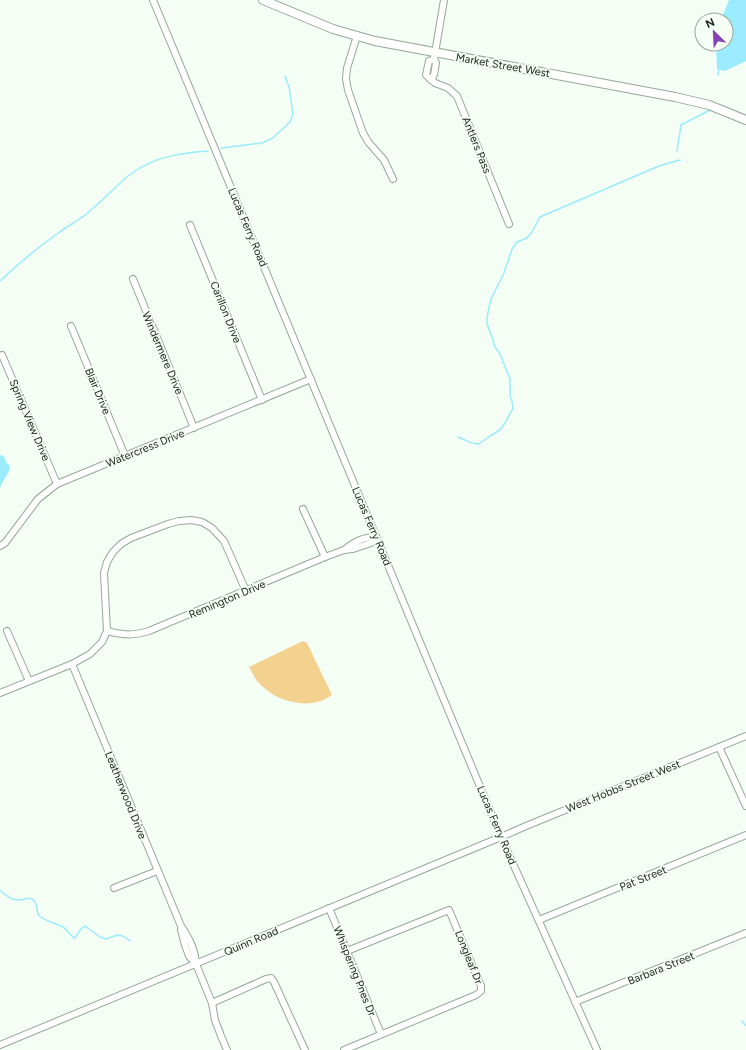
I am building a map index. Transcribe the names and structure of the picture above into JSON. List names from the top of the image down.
{
  "streets": {
    "main road": ["Market Street West"],
    "street": [
      "Antlers Pass",
      "Lucas Ferry Road",
      "Carillon Drive",
      "Windermere Drive",
      "Blair Drive",
      "Spring View Drive",
      "Watercress Drive",
      "Remington Drive",
      "West Hobbs Street West",
      "Leatherwood Drive",
      "Pat Street",
      "Quinn Road",
      "Longleaf Dr",
      "Barbara Street",
      "Whispering Pnes Dr"
    ]
  },
  "crossings": [
    ["Market Street West", "Antlers Pass"],
    ["Lucas Ferry Road", "Watercress Drive"],
    ["Lucas Ferry Road", "Remington Drive"],
    ["Lucas Ferry Road", "West Hobbs Street West"],
    ["Lucas Ferry Road", "Pat Street"],
    ["Lucas Ferry Road", "Quinn Road"],
    ["Lucas Ferry Road", "Barbara Street"],
    ["Carillon Drive", "Watercress Drive"],
    ["Windermere Drive", "Watercress Drive"],
    ["Blair Drive", "Watercress Drive"],
    ["Spring View Drive", "Watercress Drive"],
    ["West Hobbs Street West", "Quinn Road"],
    ["Leatherwood Drive", "Quinn Road"],
    ["Quinn Road", "Whispering Pnes Dr"],
    ["Longleaf Dr", "Whispering Pnes Dr"]
  ],
  "north": "top left"
}
